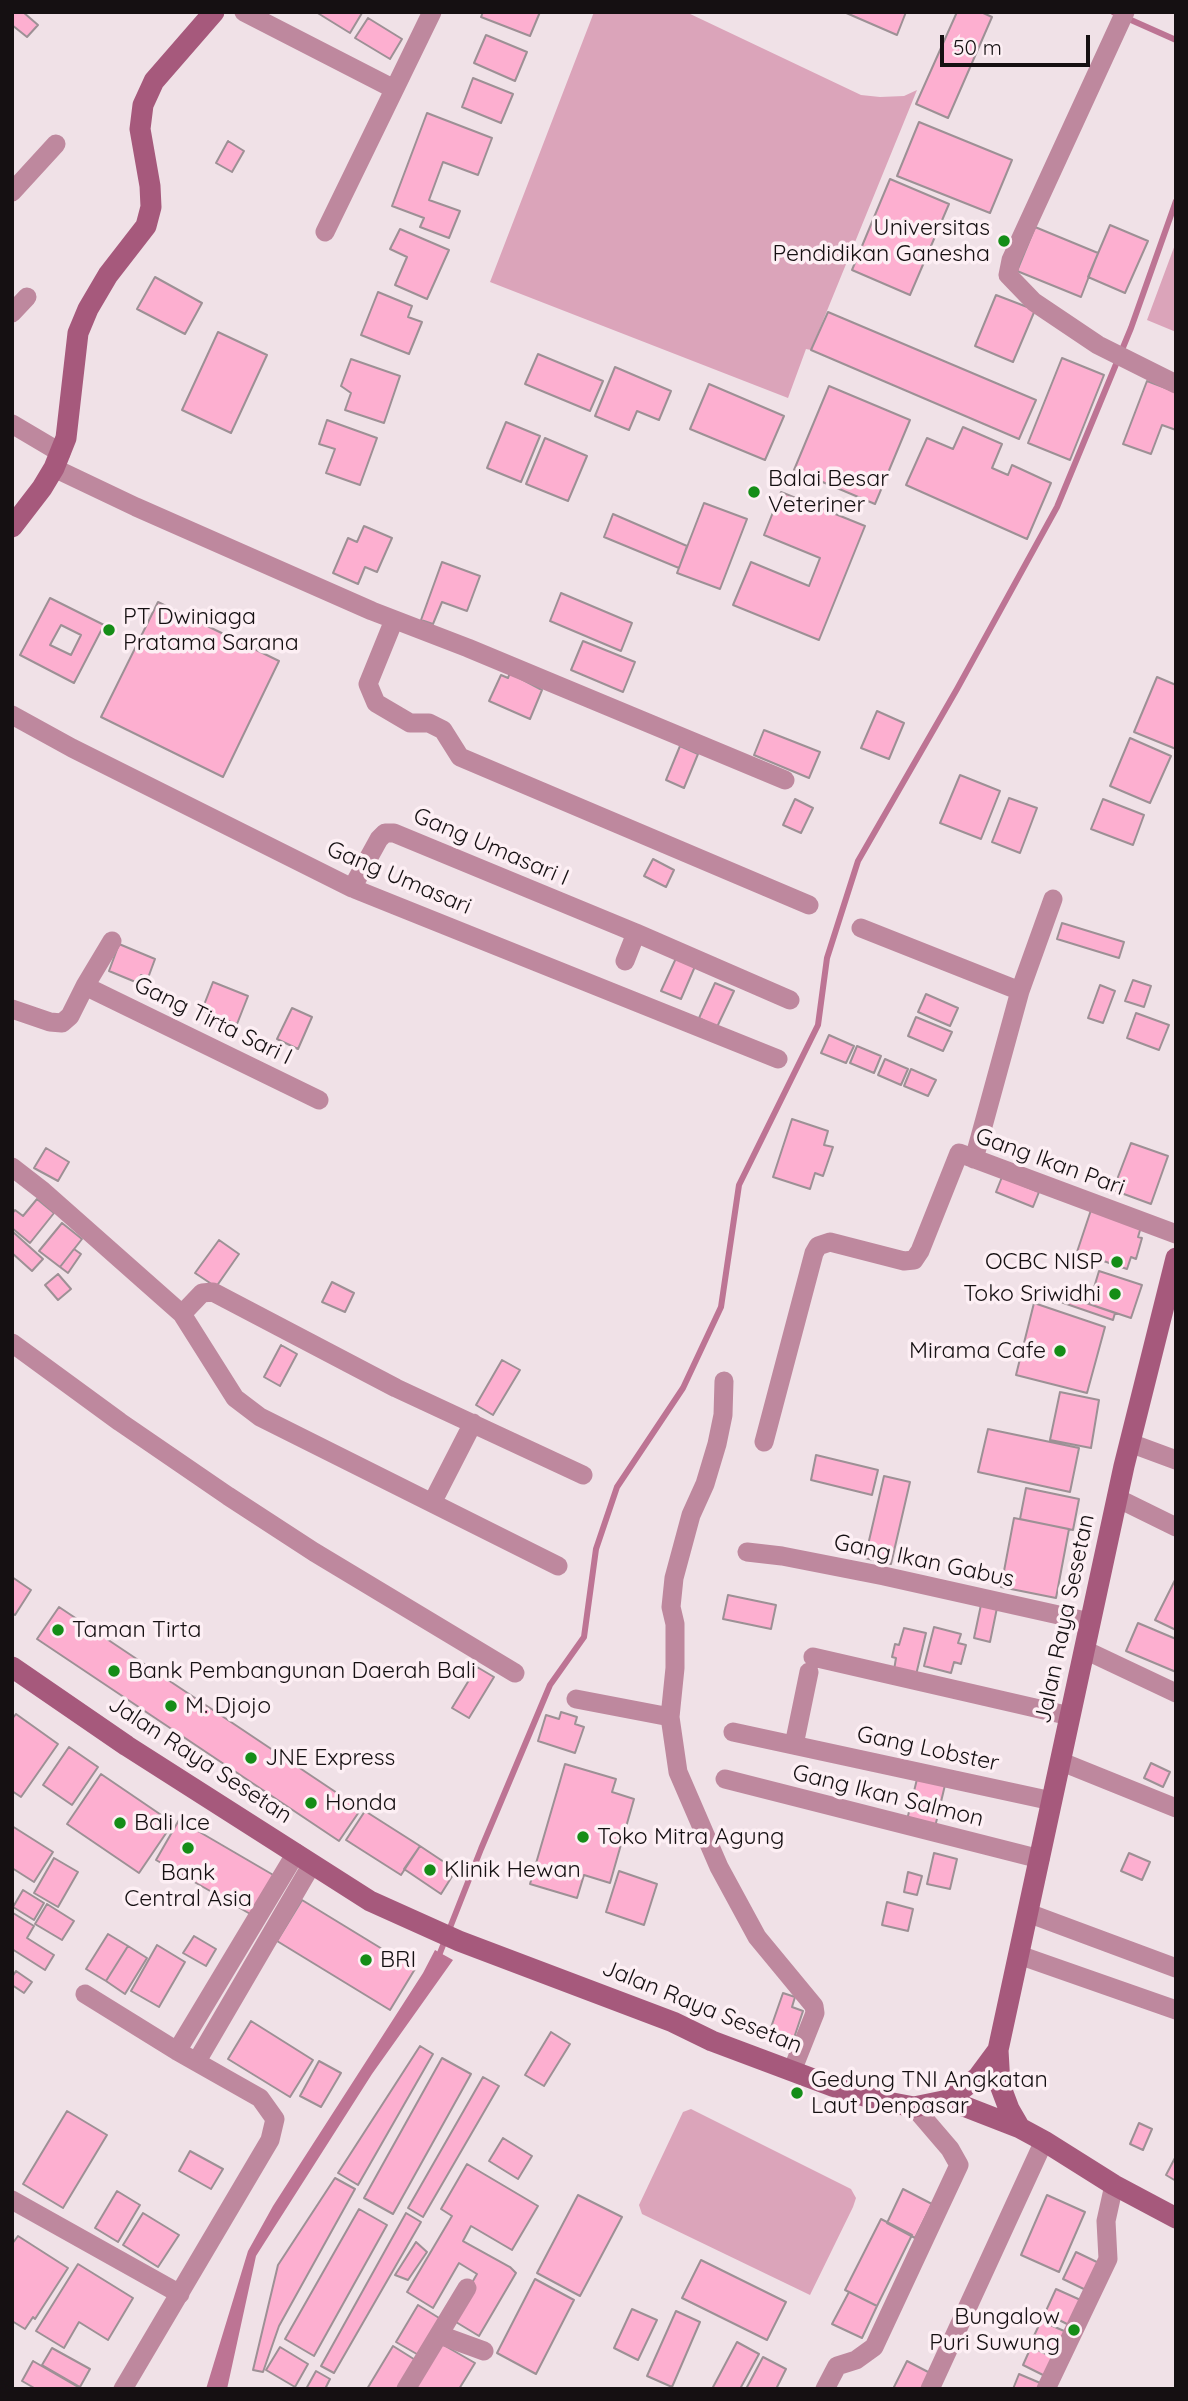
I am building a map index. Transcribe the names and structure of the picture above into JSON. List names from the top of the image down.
{
  "streets": {
    "main road": ["Jalan Raya Sesetan"],
    "street": [
      "Gang Umasari I",
      "Gang Umasari",
      "Gang Tirta Sari I",
      "Gang Ikan Pari",
      "Gang Ikan Gabus",
      "Gang Lobster",
      "Gang Ikan Salmon"
    ]
  },
  "crossings": [
    ["Gang Umasari I", "Gang Umasari"],
    ["Gang Ikan Gabus", "Jalan Raya Sesetan"],
    ["Jalan Raya Sesetan", "Gang Lobster"],
    ["Jalan Raya Sesetan", "Gang Ikan Salmon"]
  ],
  "places": [
    "Universitas Pendidikan Ganesha",
    "Balai Besar Veteriner",
    "PT Dwiniaga Pratama Sarana",
    "OCBC NISP",
    "Toko Sriwidhi",
    "Mirama Cafe",
    "Taman Tirta",
    "Bank Pembangunan Daerah Bali",
    "M. Djojo",
    "JNE Express",
    "Honda",
    "Bali Ice",
    "Toko Mitra Agung",
    "Bank Central Asia",
    "Klinik Hewan",
    "BRI",
    "Gedung TNI Angkatan Laut Denpasar",
    "Bungalow Puri Suwung"
  ],
  "scale_bar": "50 m"
}
